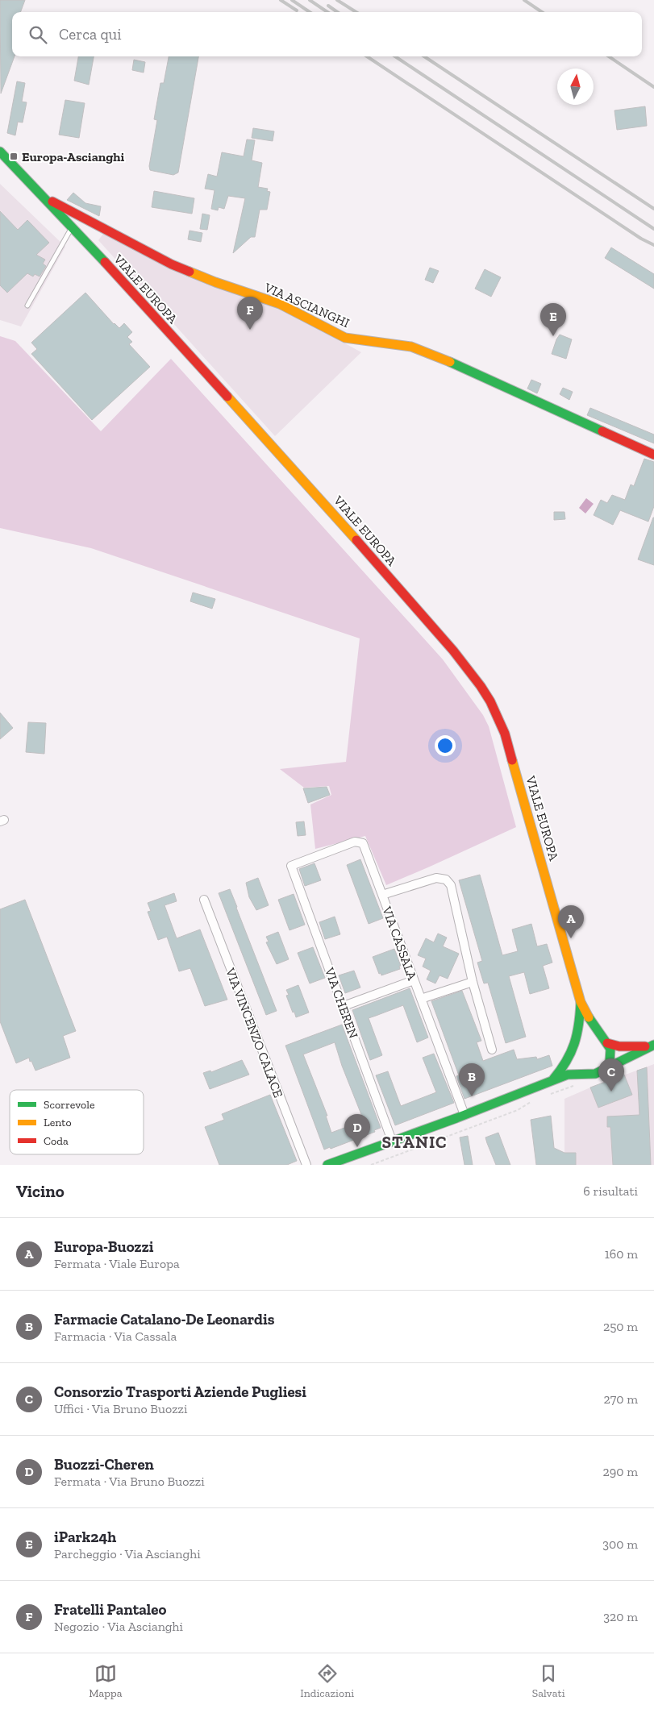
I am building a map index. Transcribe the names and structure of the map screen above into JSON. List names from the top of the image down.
{
  "streets": {
    "main road": ["VIALE EUROPA", "VIA ASCIANGHI"],
    "street": ["VIA CASSALA", "VIA CHEREN", "VIA VINCENZO CALACE"]
  },
  "crossings": [
    ["VIALE EUROPA", "VIA ASCIANGHI"],
    ["VIA CASSALA", "VIA CHEREN"]
  ],
  "districts": ["STANIC"],
  "places": {
    "transit": ["Europa-Ascianghi"]
  },
  "legend": ["Scorrevole", "Lento", "Coda"],
  "north": "top",
  "page": {
    "search": "Cerca qui",
    "pins": [
      "F",
      "E",
      "A",
      "C",
      "B",
      "D"
    ],
    "heading": ["Vicino", "6 risultati"],
    "list": [
      {
        "mark": "A",
        "name": "Europa-Buozzi",
        "note": "Fermata · Viale Europa",
        "value": "160 m"
      },
      {
        "mark": "B",
        "name": "Farmacie Catalano-De Leonardis",
        "note": "Farmacia · Via Cassala",
        "value": "250 m"
      },
      {
        "mark": "C",
        "name": "Consorzio Trasporti Aziende Pugliesi",
        "note": "Uffici · Via Bruno Buozzi",
        "value": "270 m"
      },
      {
        "mark": "D",
        "name": "Buozzi-Cheren",
        "note": "Fermata · Via Bruno Buozzi",
        "value": "290 m"
      },
      {
        "mark": "E",
        "name": "iPark24h",
        "note": "Parcheggio · Via Ascianghi",
        "value": "300 m"
      },
      {
        "mark": "F",
        "name": "Fratelli Pantaleo",
        "note": "Negozio · Via Ascianghi",
        "value": "320 m"
      }
    ],
    "nav": ["Mappa", "Indicazioni", "Salvati"]
  }
}
